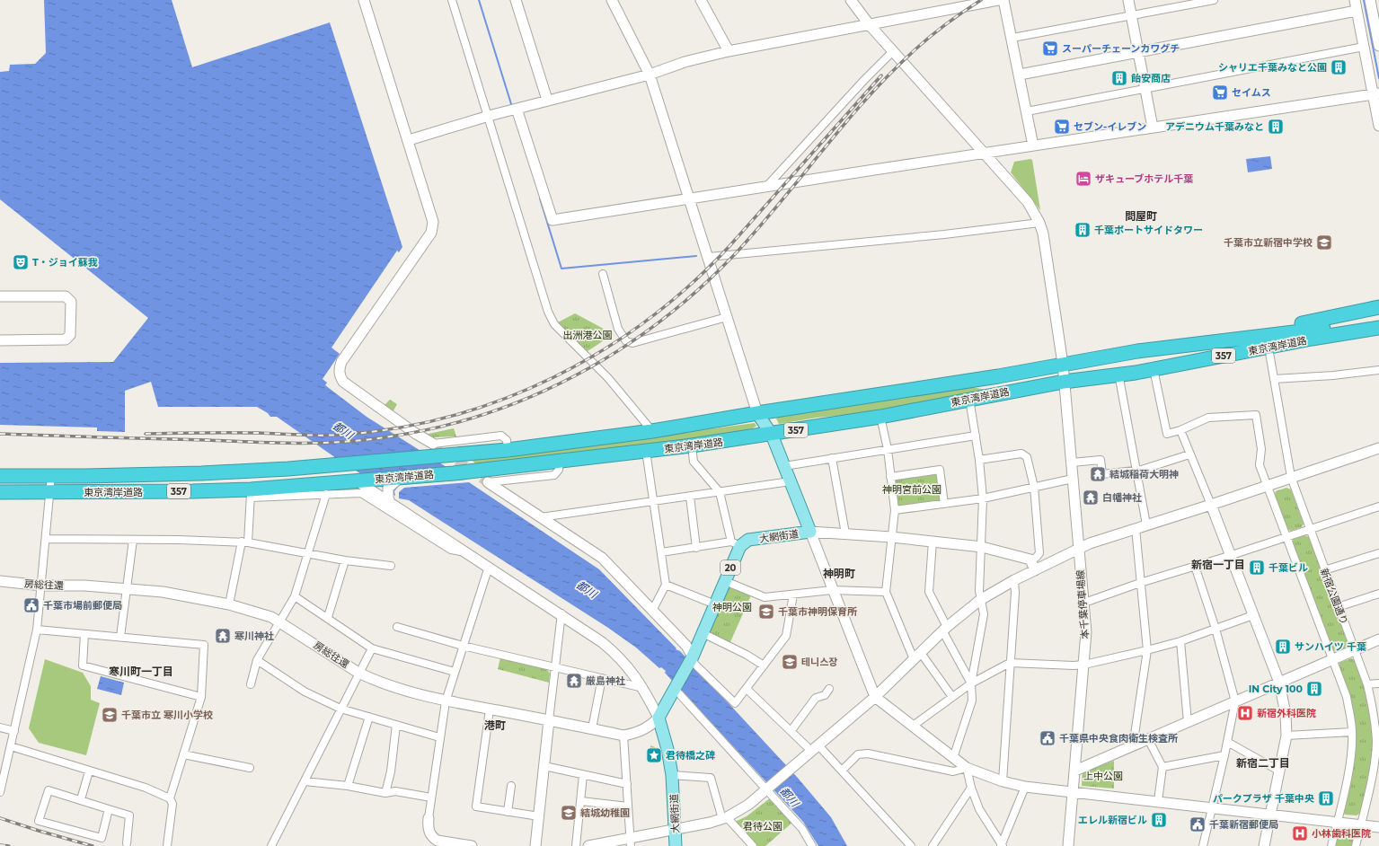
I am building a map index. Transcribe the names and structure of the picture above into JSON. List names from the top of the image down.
{
  "streets": {
    "highway": ["東京湾岸道路", "357"],
    "main road": ["大網街道", "20"],
    "street": ["房総往還", "新宿公園通り", "本千葉停車場線"]
  },
  "crossings": [
    ["東京湾岸道路", "357"],
    ["東京湾岸道路", "大網街道"],
    ["東京湾岸道路", "新宿公園通り"],
    ["東京湾岸道路", "本千葉停車場線"],
    ["大網街道", "20"],
    ["大網街道", "房総往還"],
    ["20", "房総往還"]
  ],
  "districts": [
    "問屋町",
    "新宿一丁目",
    "神明町",
    "寒川町一丁目",
    "港町",
    "新宿二丁目"
  ],
  "water": ["都川"],
  "parks": [
    "出洲港公園",
    "神明宮前公園",
    "神明公園",
    "上中公園",
    "君待公園"
  ],
  "places": {
    "supermarket": ["スーパーチェーンカワグチ", "セイムス", "セブン-イレブン"],
    "building": [
      "シャリエ千葉みなと公園",
      "飴安商店",
      "アデニウム千葉みなと",
      "千葉ポートサイドタワー",
      "千葉ビル",
      "サンハイツ 千葉",
      "IN City 100",
      "パークプラザ 千葉中央",
      "エレル新宿ビル"
    ],
    "hotel": ["ザキューブホテル千葉"],
    "school or university": [
      "千葉市立新宿中学校",
      "千葉市神明保育所",
      "테니스장",
      "千葉市立 寒川小学校",
      "結城幼稚園"
    ],
    "theatre": ["T・ジョイ蘇我"],
    "temple": [
      "結城稲荷大明神",
      "白幡神社",
      "寒川神社",
      "厳島神社"
    ],
    "public building": ["千葉市場前郵便局", "千葉県中央食肉衛生検査所", "千葉新宿郵便局"],
    "hospital": ["新宿外科医院", "小林歯科医院"],
    "place": ["君待橋之碑"]
  }
}
